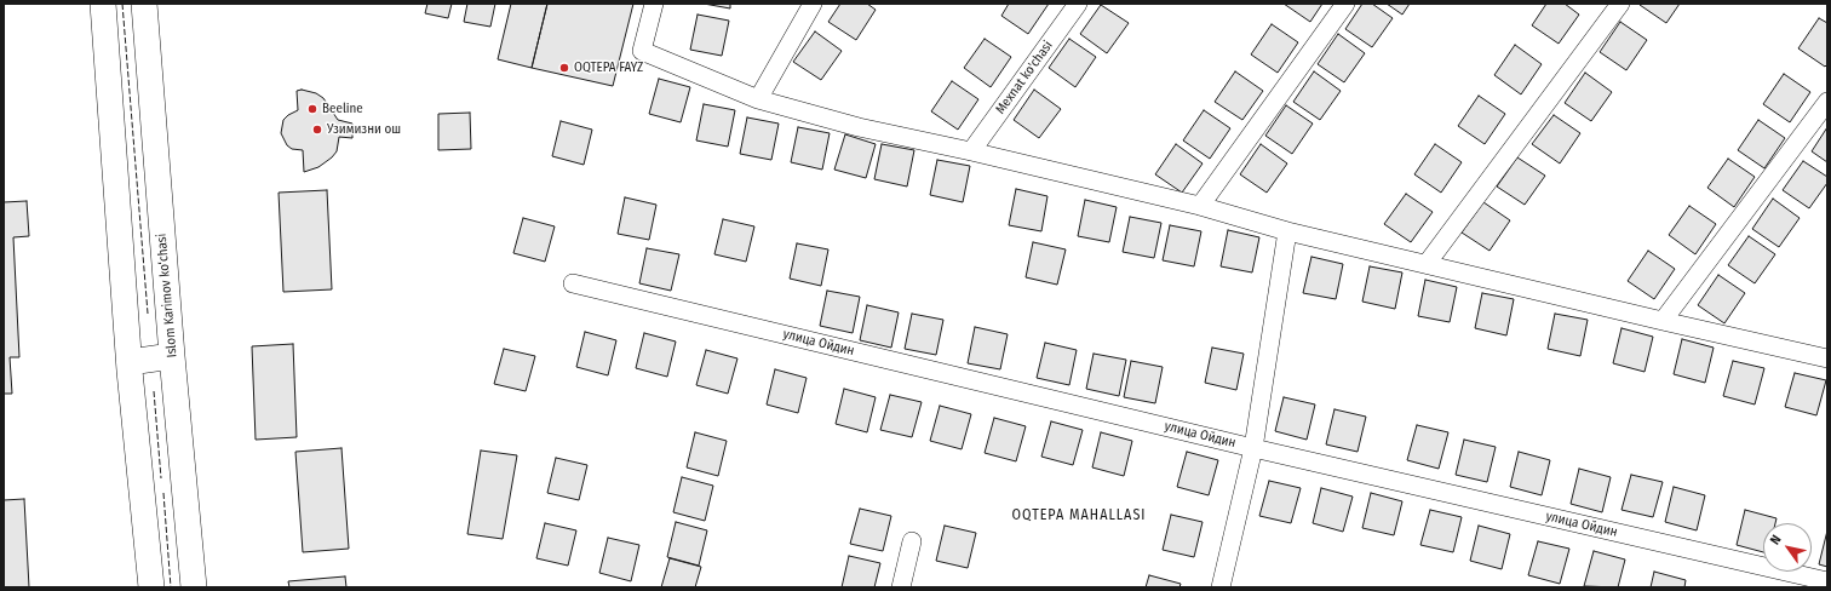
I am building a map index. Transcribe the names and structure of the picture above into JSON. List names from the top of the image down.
{
  "streets": {
    "main road": ["Islom Karimov ko‘chasi"],
    "street": ["Mexnat ko'chasi", "улица Ойдин"]
  },
  "districts": ["OQTEPA MAHALLASI"],
  "places": ["OQTEPA FAYZ", "Beeline", "Узимизни ош"],
  "north": "top left"
}
